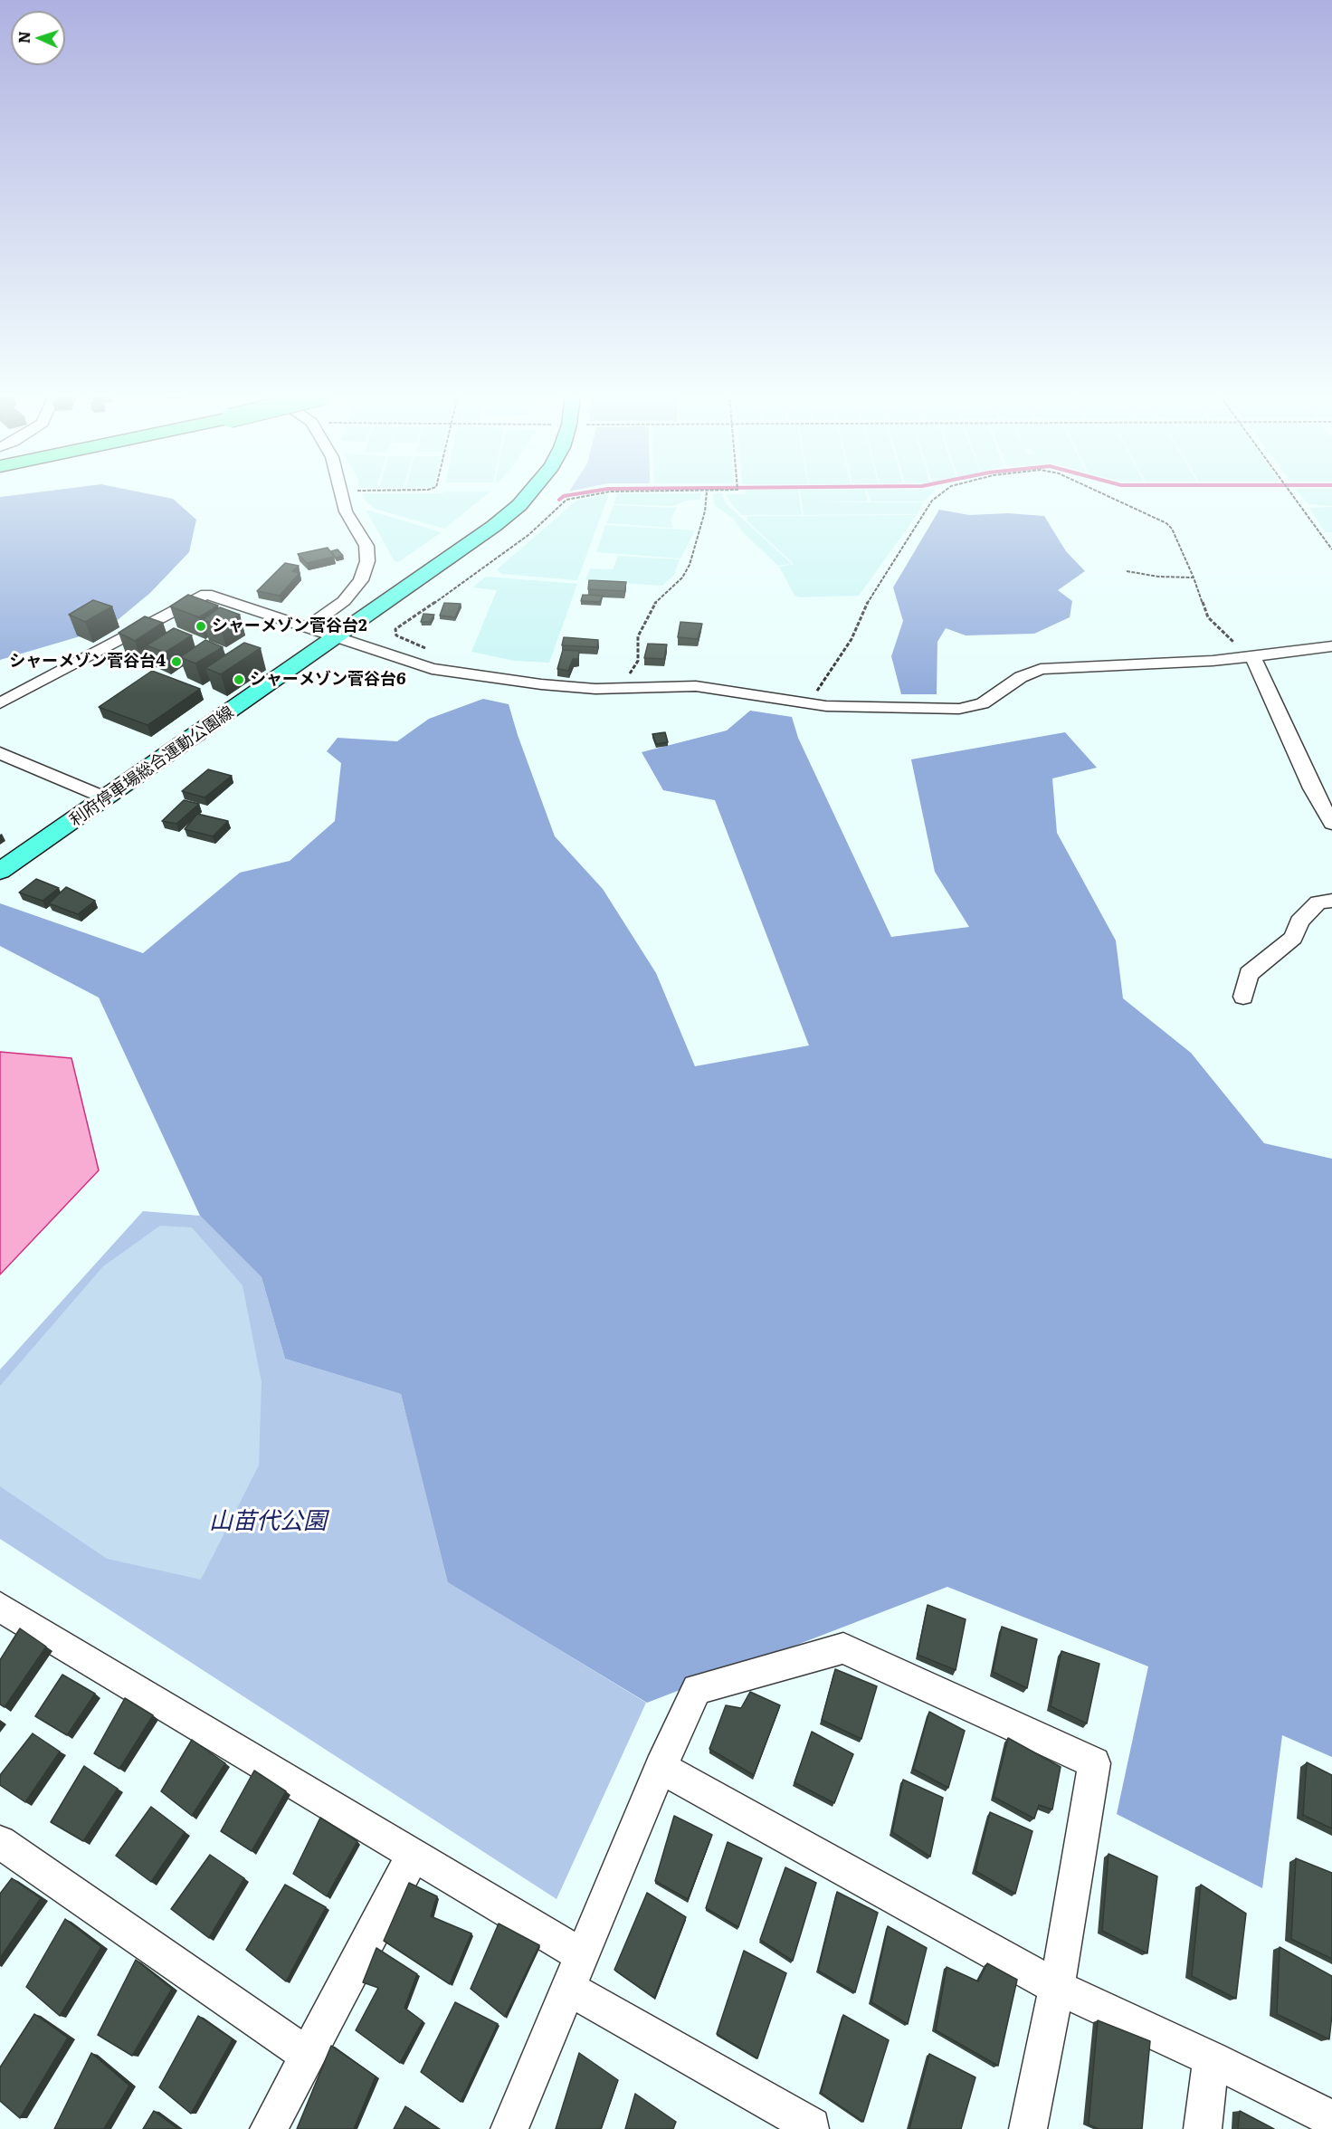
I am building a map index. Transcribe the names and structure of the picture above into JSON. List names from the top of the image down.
{
  "streets": {
    "main road": ["利府停車場総合運動公園線"]
  },
  "parks": ["山苗代公園"],
  "places": ["シャーメゾン菅谷台2", "シャーメゾン菅谷台4", "シャーメゾン菅谷台6"],
  "north": "left"
}
